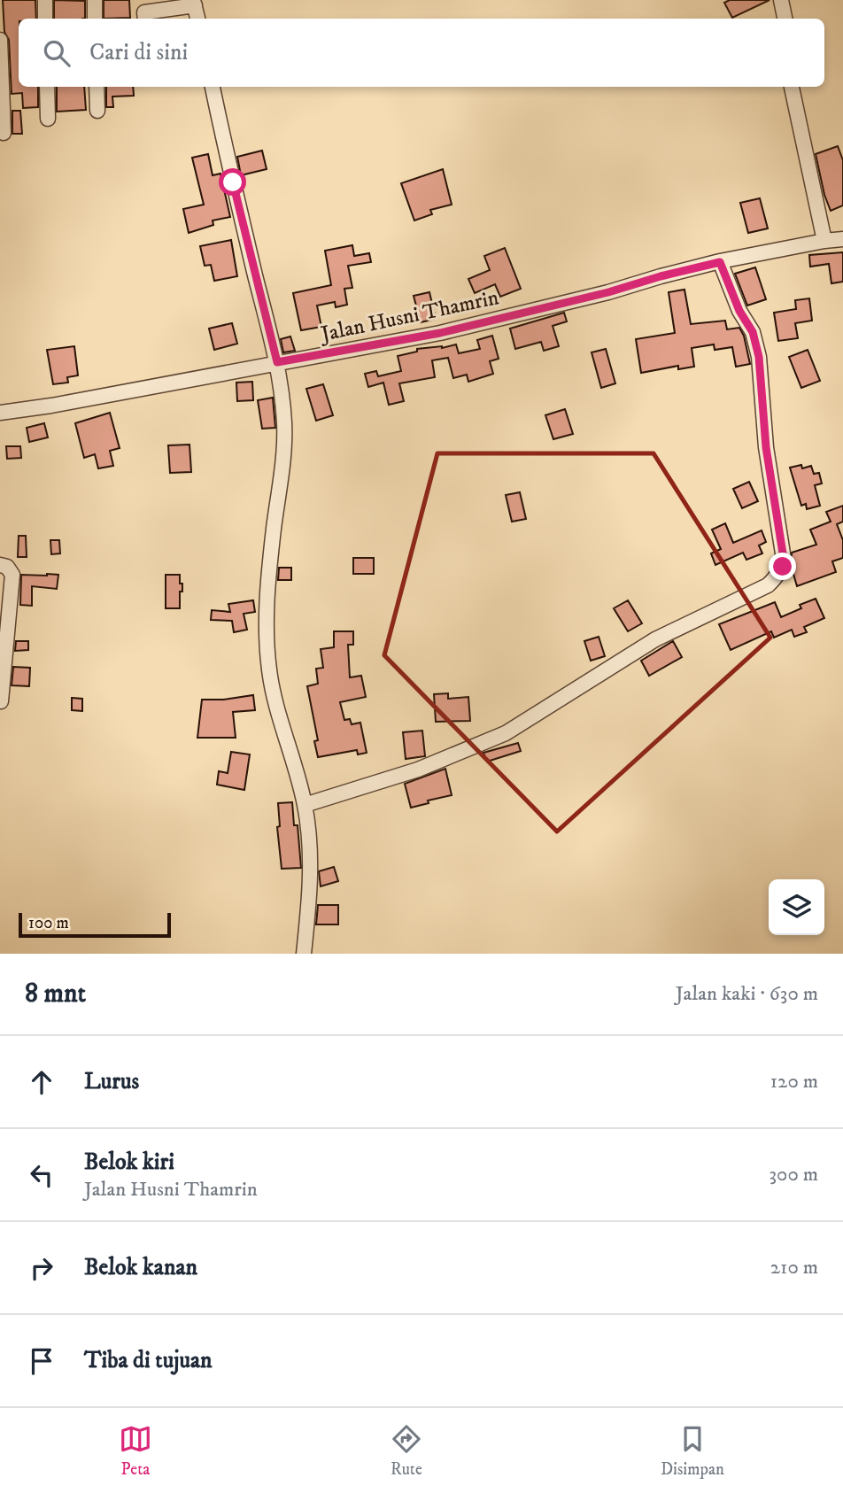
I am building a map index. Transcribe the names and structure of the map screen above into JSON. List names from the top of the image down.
{
  "streets": {
    "street": ["Jalan Husni Thamrin"]
  },
  "scale_bar": "100 m",
  "page": {
    "search": "Cari di sini",
    "scale": "100 m",
    "heading": ["8 mnt", "Jalan kaki · 630 m"],
    "list": [
      ["Lurus", "120 m"],
      ["Belok kiri", "Jalan Husni Thamrin", "300 m"],
      ["Belok kanan", "210 m"],
      "Tiba di tujuan"
    ],
    "nav": ["Peta", "Rute", "Disimpan"]
  }
}
